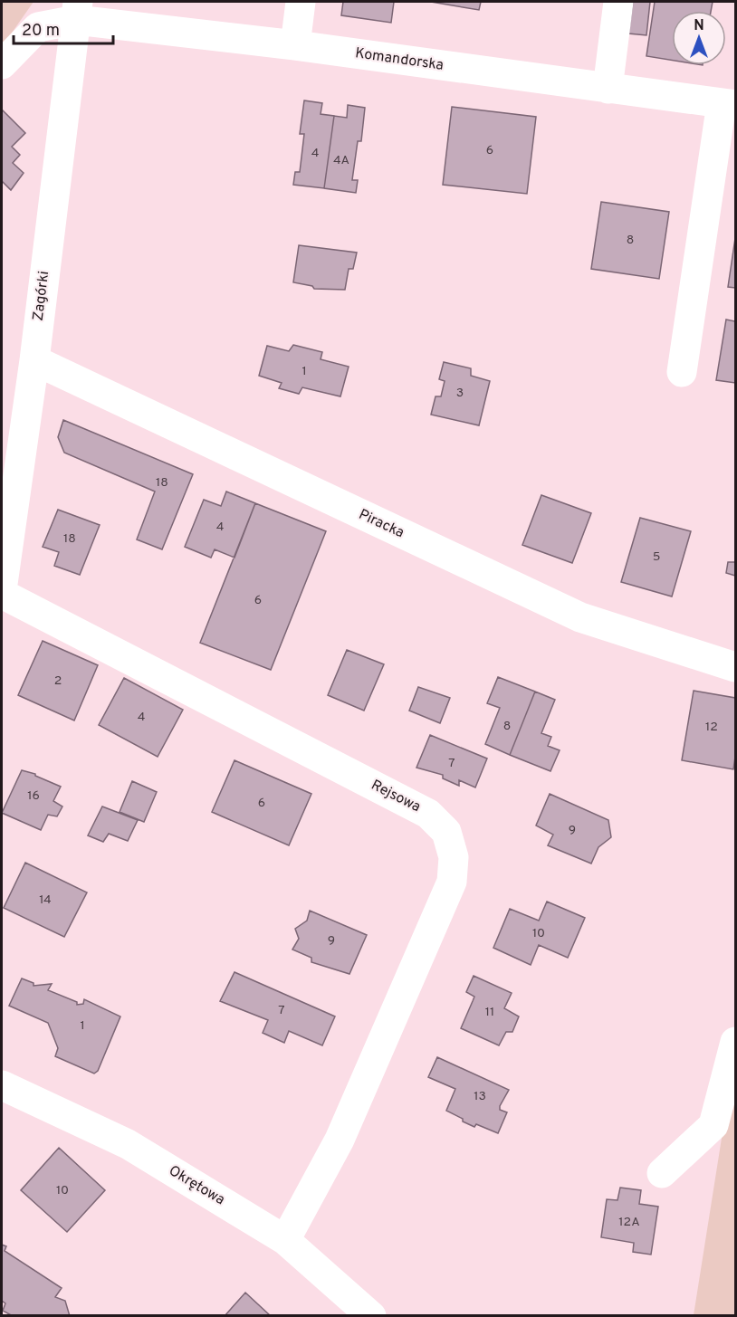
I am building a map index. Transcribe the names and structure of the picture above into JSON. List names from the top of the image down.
{
  "streets": {
    "street": [
      "Komandorska",
      "Zagórki",
      "Piracka",
      "Rejsowa",
      "Okrętowa"
    ]
  },
  "crossings": [
    ["Komandorska", "Zagórki"],
    ["Zagórki", "Piracka"],
    ["Zagórki", "Rejsowa"],
    ["Rejsowa", "Okrętowa"]
  ],
  "house_numbers": [
    "6",
    "4",
    "4A",
    "8",
    "1",
    "3",
    "18",
    "4",
    "18",
    "5",
    "6",
    "2",
    "4",
    "8",
    "12",
    "7",
    "16",
    "6",
    "9",
    "14",
    "10",
    "9",
    "7",
    "11",
    "1",
    "13",
    "10",
    "12A"
  ],
  "scale_bar": "20 m",
  "north": "top"
}
